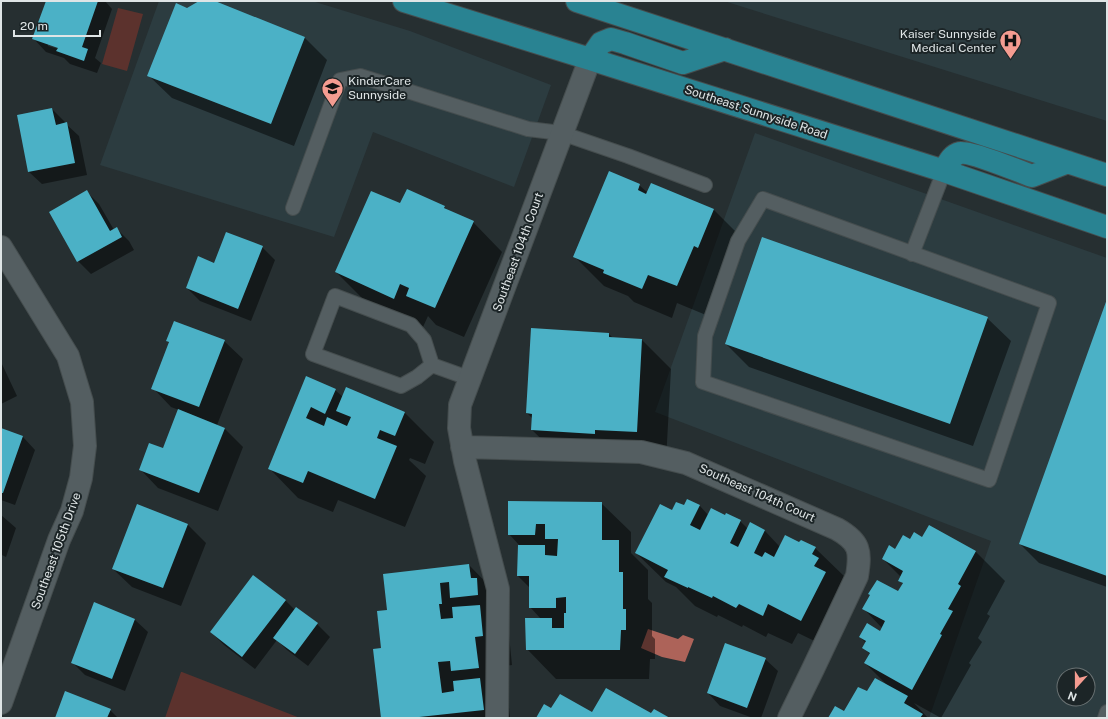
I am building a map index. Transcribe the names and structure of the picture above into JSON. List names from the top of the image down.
{
  "streets": {
    "main road": ["Southeast Sunnyside Road"],
    "street": ["Southeast 104th Court", "Southeast 105th Drive"]
  },
  "crossings": [
    ["Southeast Sunnyside Road", "Southeast 104th Court"]
  ],
  "places": {
    "hospital": ["Kaiser Sunnyside Medical Center"],
    "school or university": ["KinderCare Sunnyside"]
  },
  "scale_bar": "20 m",
  "north": "bottom"
}
